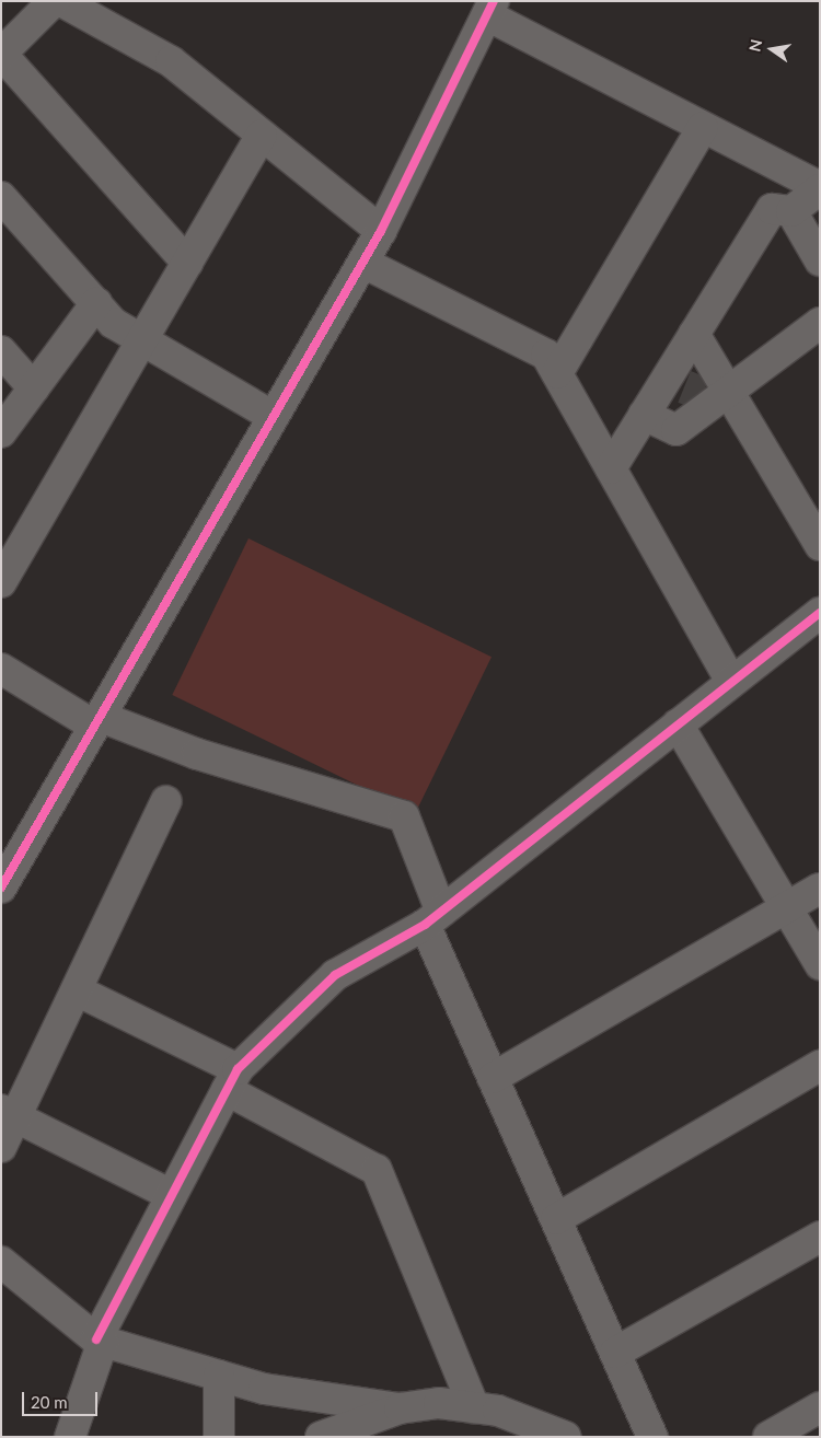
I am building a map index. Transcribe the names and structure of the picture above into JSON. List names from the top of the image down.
{
  "scale_bar": "20 m",
  "north": "left"
}
